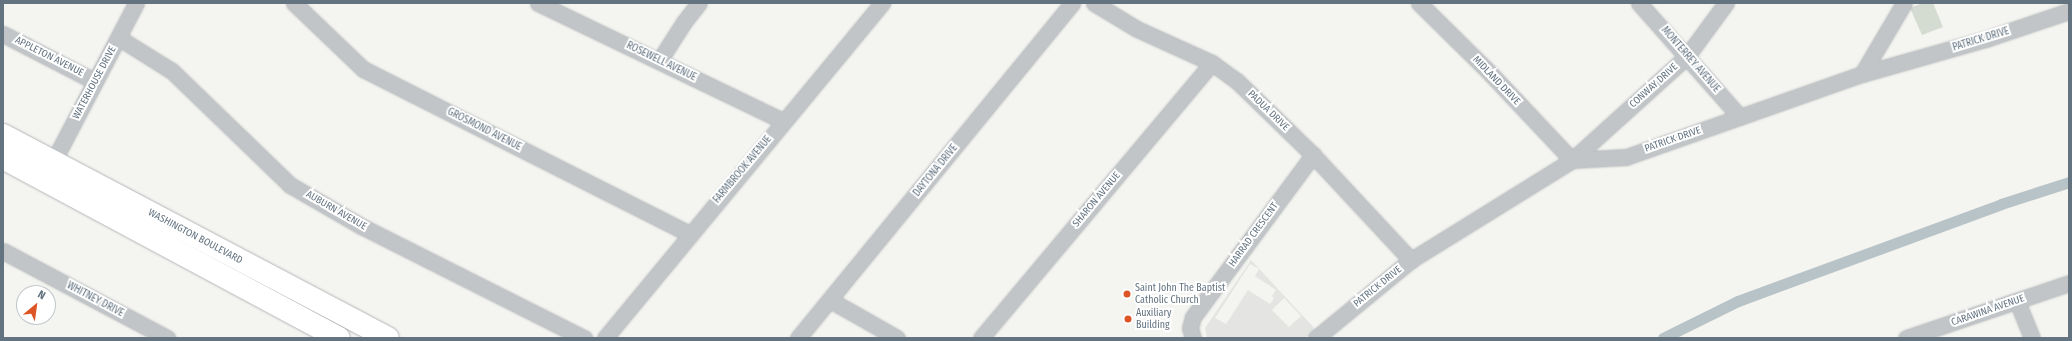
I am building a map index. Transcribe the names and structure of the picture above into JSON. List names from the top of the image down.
{
  "streets": {
    "highway": ["WASHINGTON BOULEVARD"],
    "street": [
      "PATRICK DRIVE",
      "APPLETON AVENUE",
      "MONTERREY AVENUE",
      "ROSEWELL AVENUE",
      "MIDLAND DRIVE",
      "WATERHOUSE DRIVE",
      "CONWAY DRIVE",
      "PADUA DRIVE",
      "GROSMOND AVENUE",
      "FARMBROOK AVENUE",
      "DAYTONA DRIVE",
      "SHARON AVENUE",
      "AUBURN AVENUE",
      "HARRAD CRESCENT",
      "WHITNEY DRIVE",
      "CARAWINA AVENUE"
    ]
  },
  "crossings": [
    ["PATRICK DRIVE", "MONTERREY AVENUE"],
    ["PATRICK DRIVE", "MIDLAND DRIVE"],
    ["PATRICK DRIVE", "CONWAY DRIVE"],
    ["PATRICK DRIVE", "PADUA DRIVE"],
    ["APPLETON AVENUE", "WATERHOUSE DRIVE"],
    ["MONTERREY AVENUE", "CONWAY DRIVE"],
    ["ROSEWELL AVENUE", "FARMBROOK AVENUE"],
    ["MIDLAND DRIVE", "CONWAY DRIVE"],
    ["WATERHOUSE DRIVE", "AUBURN AVENUE"],
    ["WATERHOUSE DRIVE", "WASHINGTON BOULEVARD"],
    ["PADUA DRIVE", "SHARON AVENUE"],
    ["PADUA DRIVE", "HARRAD CRESCENT"],
    ["GROSMOND AVENUE", "FARMBROOK AVENUE"]
  ],
  "places": ["Saint John The Baptist Catholic Church", "Auxiliary Building"],
  "north": "top right"
}
